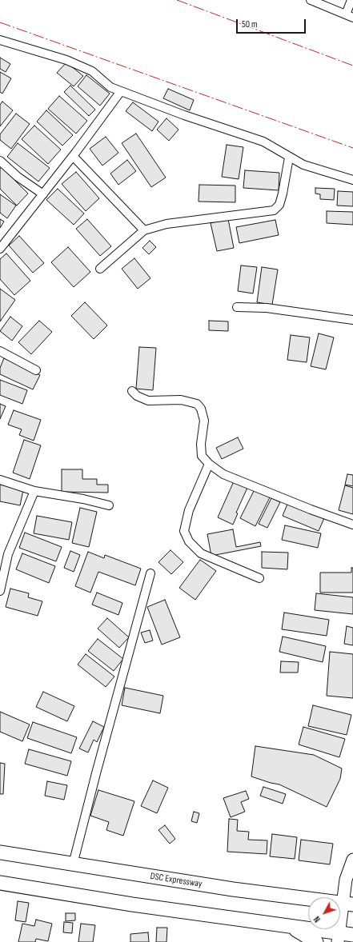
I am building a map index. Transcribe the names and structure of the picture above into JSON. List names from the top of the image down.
{
  "streets": {
    "main road": ["DSC Expressway"]
  },
  "scale_bar": "50 m",
  "north": "bottom left"
}
